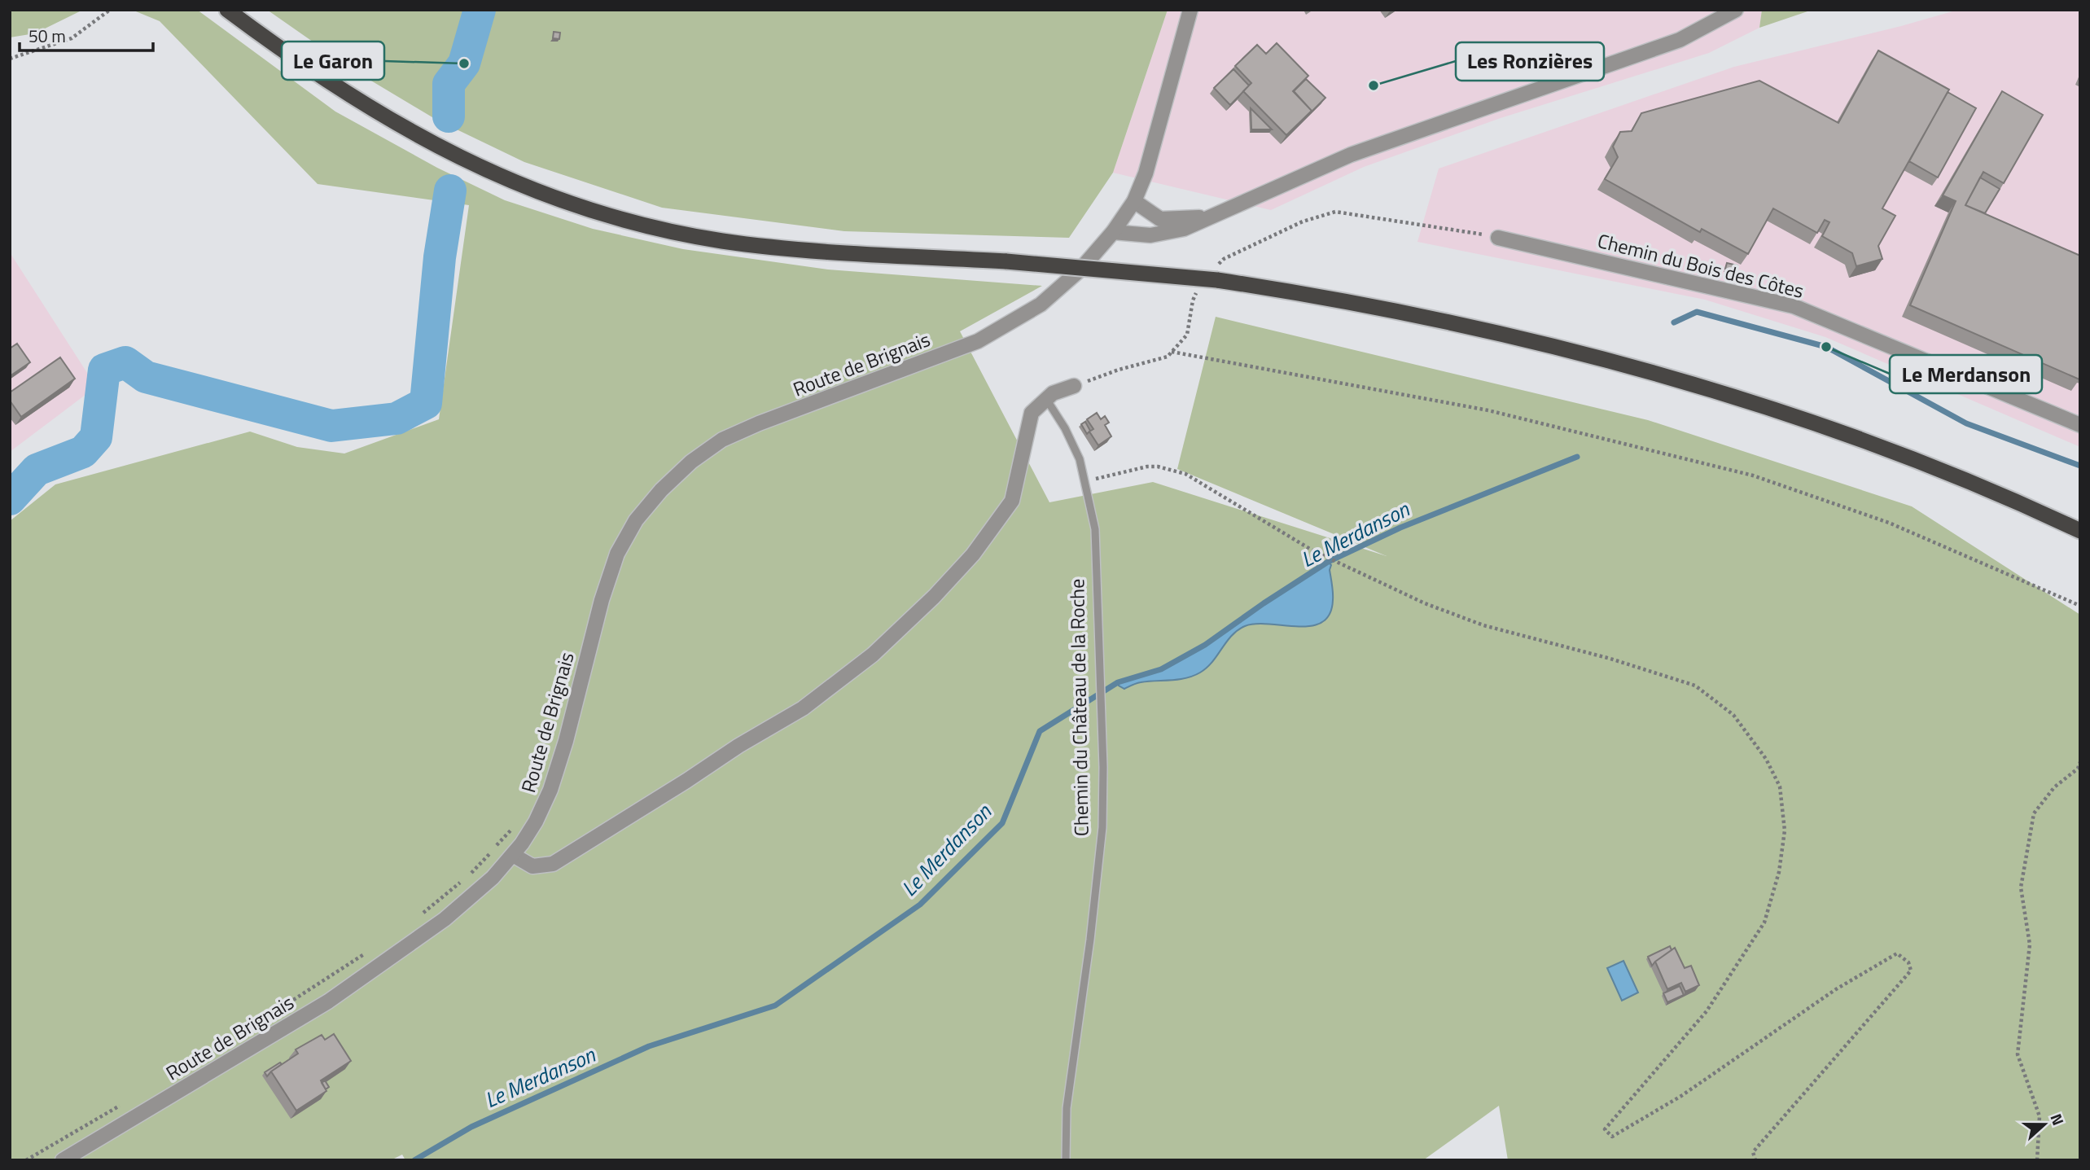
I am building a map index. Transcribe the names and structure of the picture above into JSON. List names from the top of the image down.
{
  "streets": {
    "street": ["Chemin du Bois des Côtes", "Route de Brignais"],
    "lane": ["Chemin du Château de la Roche"]
  },
  "water": ["Le Merdanson"],
  "places": ["Le Garon", "Les Ronzières", "Le Merdanson"],
  "scale_bar": "50 m",
  "north": "right"
}
